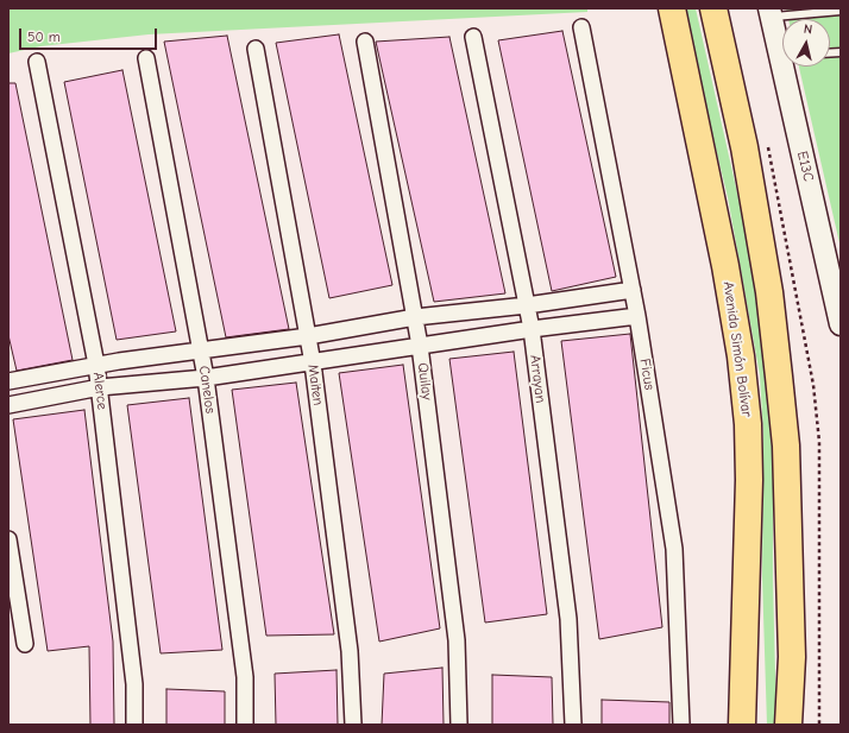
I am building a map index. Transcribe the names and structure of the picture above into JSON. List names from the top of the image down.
{
  "streets": {
    "highway": ["Avenida Simón Bolívar"],
    "street": [
      "E13C",
      "Ficus",
      "Arrayan",
      "Quilay",
      "Maiten",
      "Canelos",
      "Alerce"
    ]
  },
  "scale_bar": "50 m",
  "north": "top"
}
